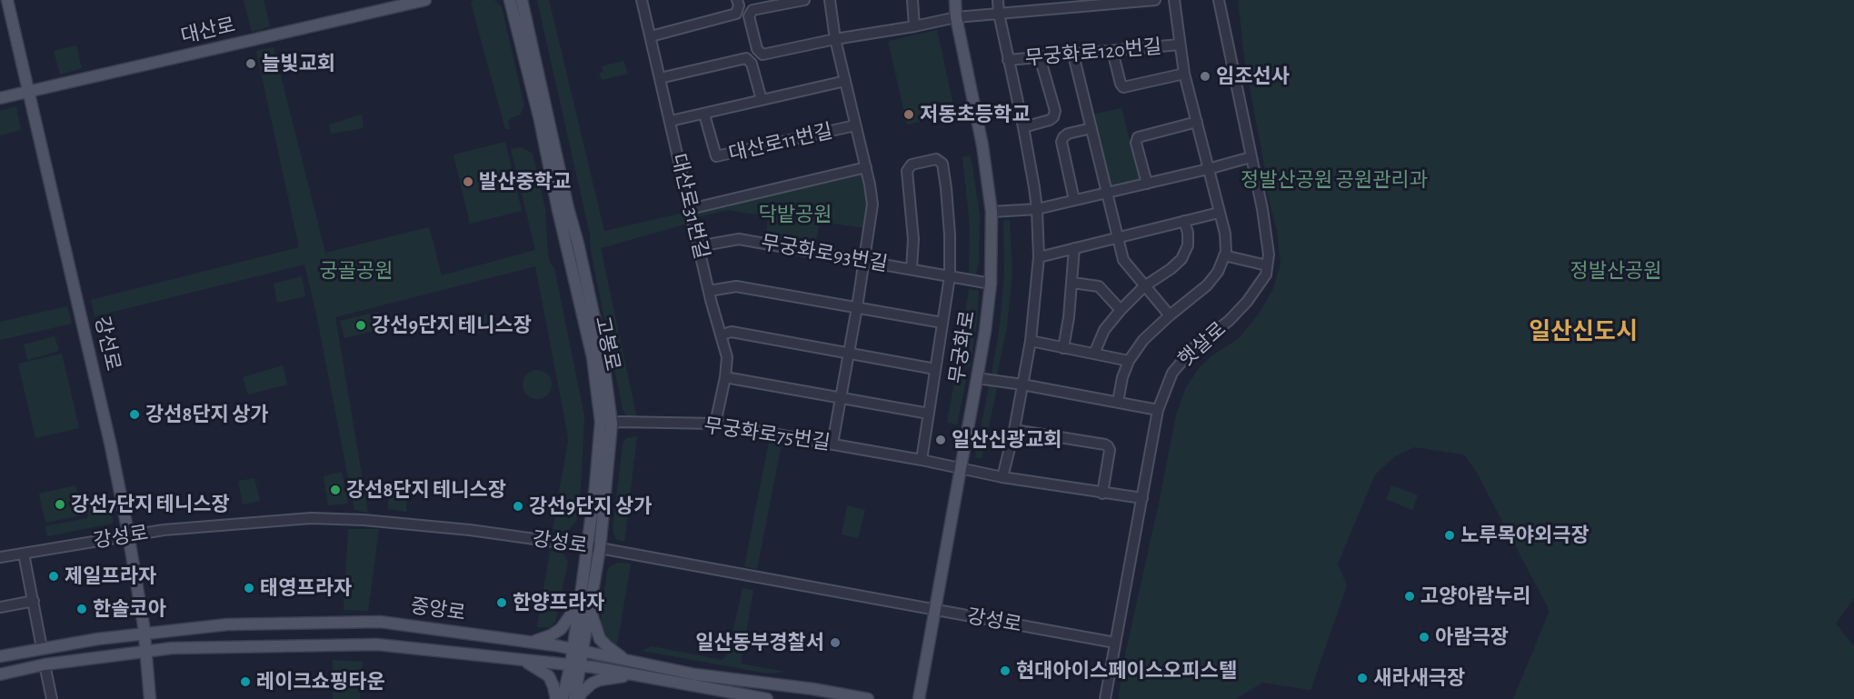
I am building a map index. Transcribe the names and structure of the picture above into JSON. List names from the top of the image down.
{
  "streets": {
    "main road": [
      "대산로",
      "강선로",
      "고봉로",
      "무궁화로",
      "중앙로"
    ],
    "street": [
      "무궁화로120번길",
      "대산로11번길",
      "대산로31번길",
      "무궁화로93번길",
      "햇살로",
      "무궁화로75번길",
      "강성로"
    ]
  },
  "crossings": [
    ["대산로", "강선로"],
    ["무궁화로120번길", "무궁화로75번길"],
    ["대산로11번길", "무궁화로93번길"],
    ["대산로11번길", "무궁화로75번길"],
    ["대산로31번길", "무궁화로93번길"],
    ["대산로31번길", "무궁화로75번길"],
    ["무궁화로93번길", "무궁화로"],
    ["강선로", "강성로"],
    ["강선로", "중앙로"],
    ["고봉로", "무궁화로75번길"],
    ["고봉로", "강성로"],
    ["고봉로", "중앙로"],
    ["햇살로", "무궁화로75번길"],
    ["햇살로", "강성로"],
    ["무궁화로", "무궁화로75번길"],
    ["무궁화로", "강성로"]
  ],
  "districts": ["일산신도시"],
  "parks": [
    "정발산공원 공원관리과",
    "닥밭공원",
    "궁골공원",
    "정발산공원"
  ],
  "places": [
    "늘빛교회",
    "임조선사",
    "저동초등학교",
    "발산중학교",
    "강선9단지 테니스장",
    "강선8단지 상가",
    "일산신광교회",
    "강선8단지 테니스장",
    "강선7단지 테니스장",
    "강선9단지 상가",
    "노루목야외극장",
    "제일프라자",
    "태영프라자",
    "고양아람누리",
    "한양프라자",
    "한솔코아",
    "아람극장",
    "일산동부경찰서",
    "현대아이스페이스오피스텔",
    "새라새극장",
    "레이크쇼핑타운"
  ]
}
